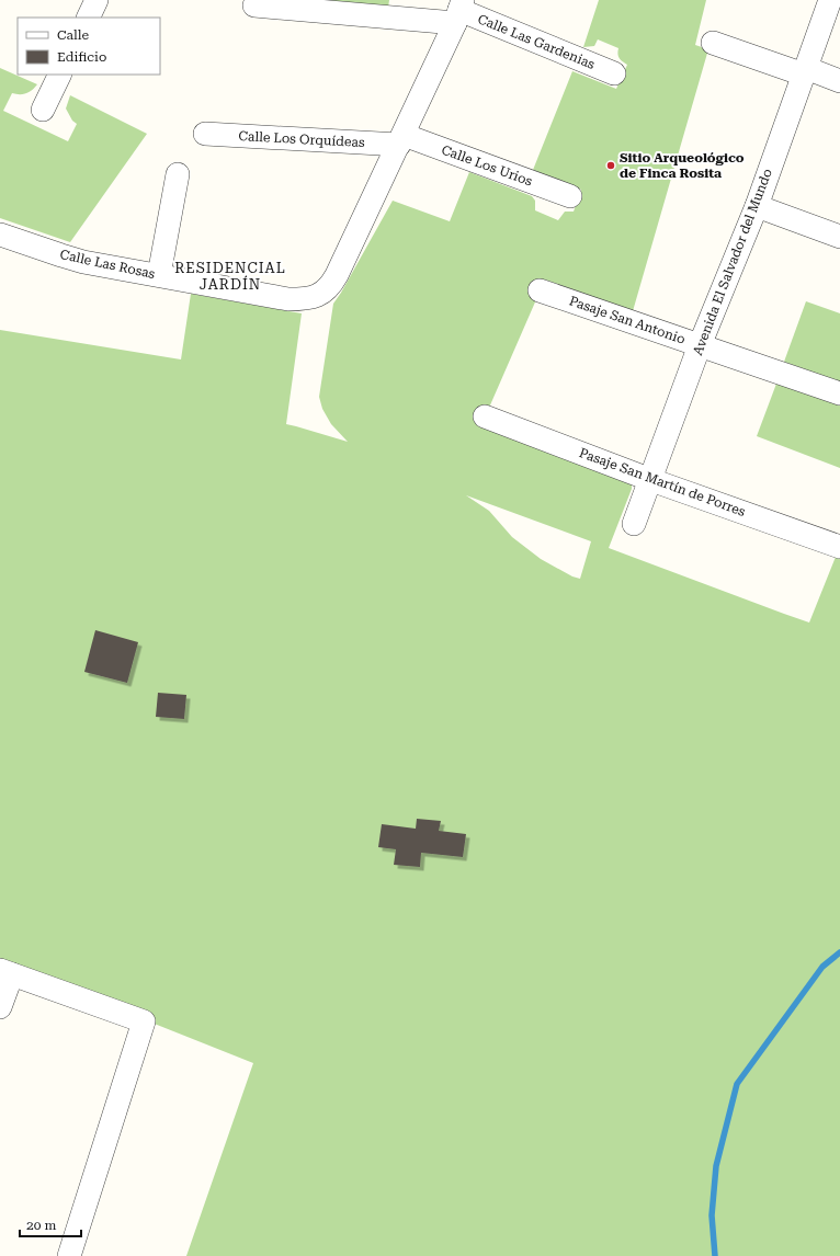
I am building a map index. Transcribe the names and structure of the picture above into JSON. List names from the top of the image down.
{
  "streets": {
    "street": [
      "Calle Las Gardenias",
      "Calle Los Orquídeas",
      "Calle Los Urios",
      "Avenida El Salvador del Mundo",
      "Calle Las Rosas",
      "Pasaje San Antonio",
      "Pasaje San Martín de Porres"
    ]
  },
  "crossings": [
    ["Calle Las Gardenias", "Calle Las Rosas"],
    ["Calle Los Orquídeas", "Calle Los Urios"],
    ["Calle Los Orquídeas", "Calle Las Rosas"],
    ["Calle Los Urios", "Calle Las Rosas"],
    ["Avenida El Salvador del Mundo", "Pasaje San Antonio"],
    ["Avenida El Salvador del Mundo", "Pasaje San Martín de Porres"]
  ],
  "districts": ["RESIDENCIAL JARDÍN"],
  "places": ["Sitio Arqueológico de Finca Rosita"],
  "legend": ["Calle", "Edificio"],
  "scale_bar": "20 m"
}
